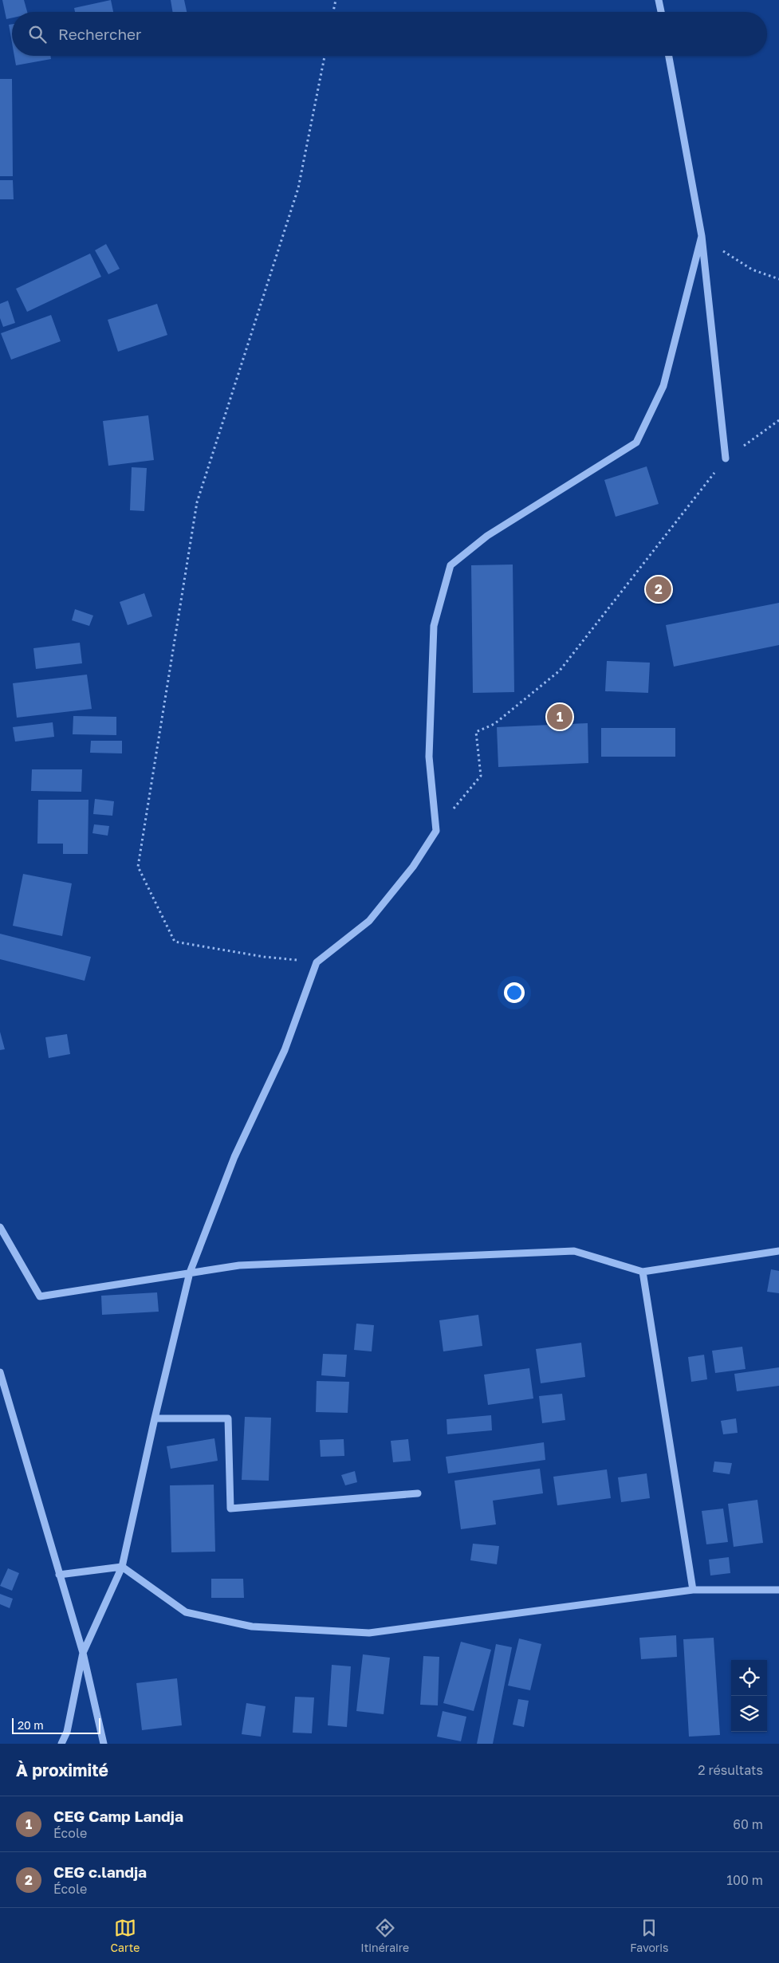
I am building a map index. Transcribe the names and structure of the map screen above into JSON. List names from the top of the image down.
{
  "scale_bar": "20 m",
  "page": {
    "search": "Rechercher",
    "pins": ["2", "1"],
    "scale": "20 m",
    "heading": ["À proximité", "2 résultats"],
    "list": [
      {
        "mark": "1",
        "name": "CEG Camp Landja",
        "note": "École",
        "value": "60 m"
      },
      {
        "mark": "2",
        "name": "CEG c.landja",
        "note": "École",
        "value": "100 m"
      }
    ],
    "nav": ["Carte", "Itinéraire", "Favoris"]
  }
}
